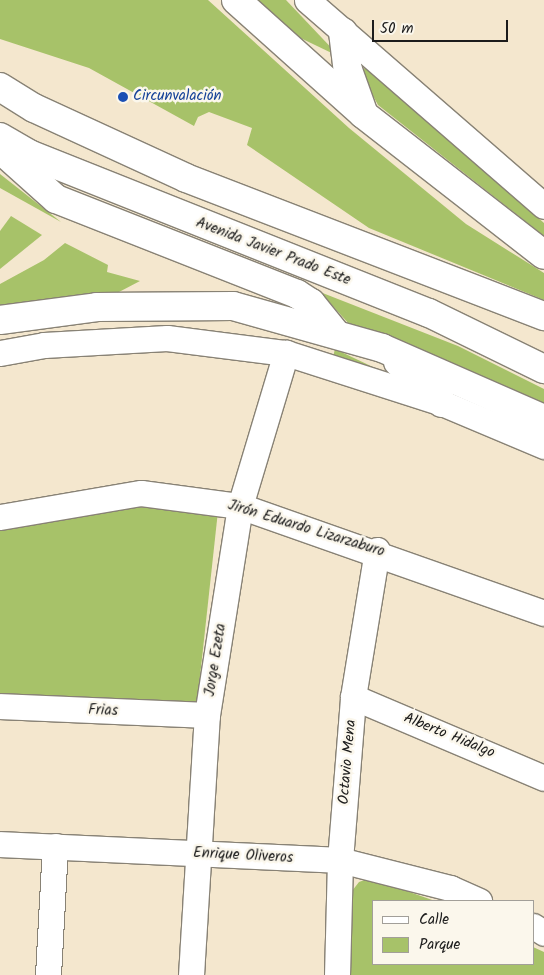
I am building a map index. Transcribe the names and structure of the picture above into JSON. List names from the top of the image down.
{
  "streets": {
    "highway": ["Avenida Javier Prado Este"],
    "street": [
      "Jirón Eduardo Lizarzaburo",
      "Jorge Ezeta",
      "Frias",
      "Alberto Hidalgo",
      "Octavio Mena",
      "Enrique Oliveros"
    ]
  },
  "crossings": [
    ["Jirón Eduardo Lizarzaburo", "Jorge Ezeta"],
    ["Jirón Eduardo Lizarzaburo", "Octavio Mena"],
    ["Jorge Ezeta", "Frias"],
    ["Jorge Ezeta", "Enrique Oliveros"],
    ["Alberto Hidalgo", "Octavio Mena"],
    ["Octavio Mena", "Enrique Oliveros"]
  ],
  "places": ["Circunvalación"],
  "legend": ["Calle", "Parque"],
  "scale_bar": "50 m"
}
